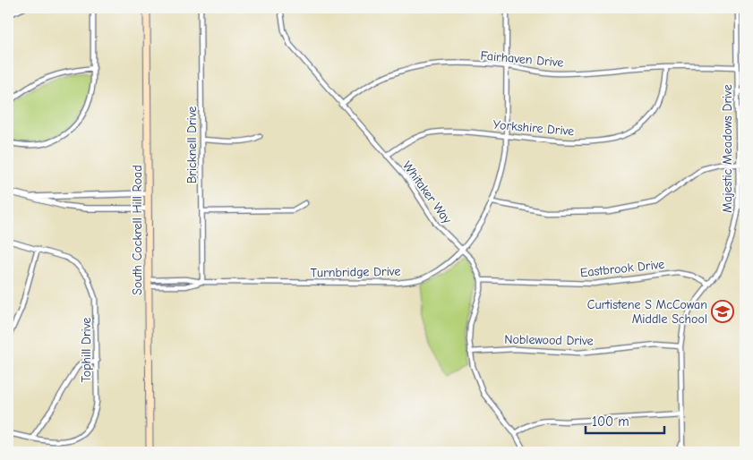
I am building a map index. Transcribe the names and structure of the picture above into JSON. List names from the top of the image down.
{
  "streets": {
    "main road": ["South Cockrell Hill Road"],
    "street": [
      "Fairhaven Drive",
      "Yorkshire Drive",
      "Bricknell Drive",
      "Majestic Meadows Drive",
      "Whitaker Way",
      "Eastbrook Drive",
      "Turnbridge Drive",
      "Noblewood Drive",
      "Tophill Drive"
    ]
  },
  "crossings": [
    ["Fairhaven Drive", "Yorkshire Drive"],
    ["Fairhaven Drive", "Majestic Meadows Drive"],
    ["Fairhaven Drive", "Whitaker Way"],
    ["Fairhaven Drive", "Turnbridge Drive"],
    ["Yorkshire Drive", "Whitaker Way"],
    ["Yorkshire Drive", "Turnbridge Drive"],
    ["Bricknell Drive", "Turnbridge Drive"],
    ["Majestic Meadows Drive", "Eastbrook Drive"],
    ["Majestic Meadows Drive", "Noblewood Drive"],
    ["Whitaker Way", "Eastbrook Drive"],
    ["Whitaker Way", "Turnbridge Drive"],
    ["South Cockrell Hill Road", "Turnbridge Drive"]
  ],
  "places": {
    "school or university": ["Curtistene S McCowan Middle School"]
  },
  "scale_bar": "100 m"
}
